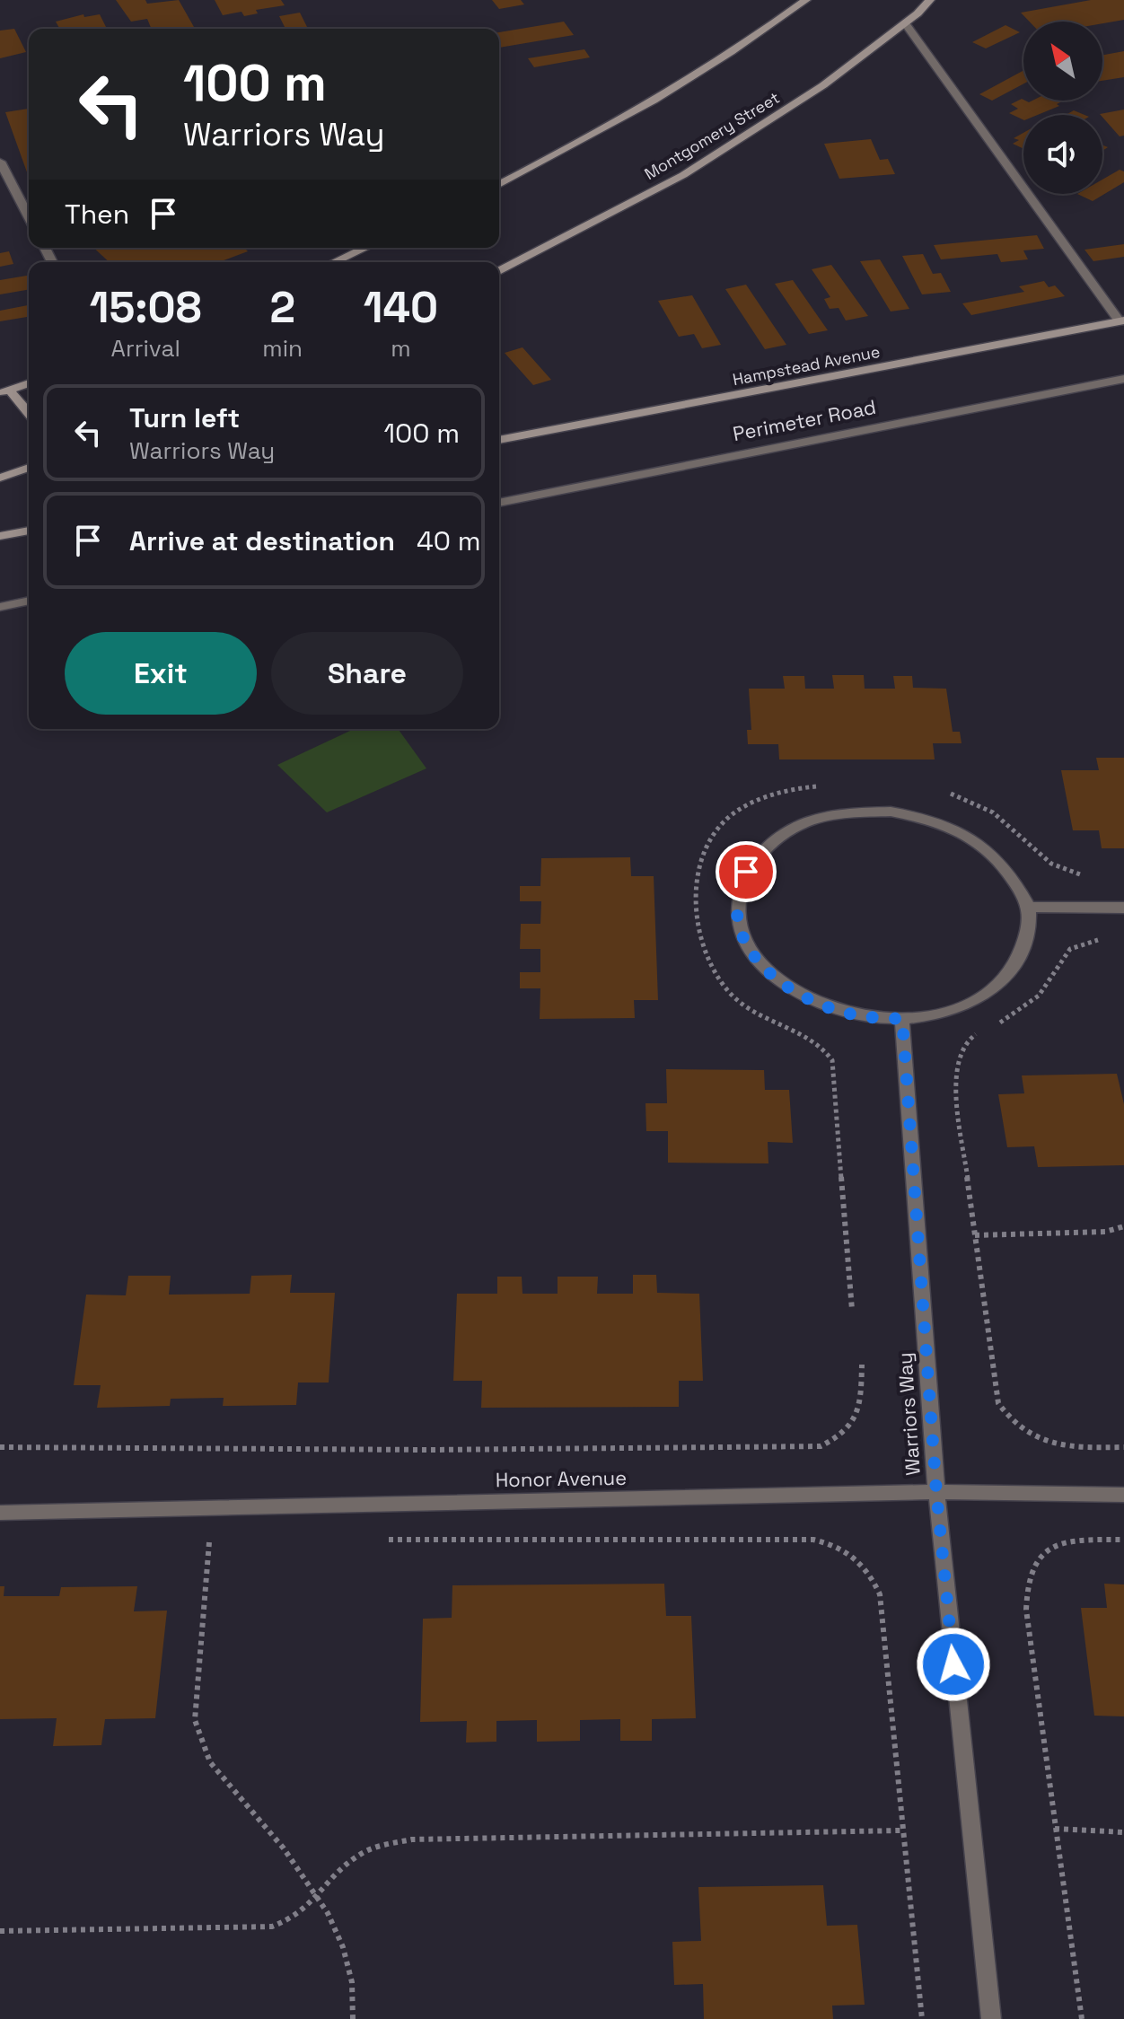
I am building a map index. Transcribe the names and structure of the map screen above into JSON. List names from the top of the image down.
{
  "streets": {
    "street": [
      "Montgomery Street",
      "Hampstead Avenue",
      "Perimeter Road",
      "Warriors Way",
      "Honor Avenue"
    ]
  },
  "crossings": [
    ["Warriors Way", "Honor Avenue"]
  ],
  "north": "top left",
  "page": {
    "turn": ["100 m", "Warriors Way"],
    "then": "Then",
    "eta": [
      "15:08",
      "Arrival",
      "2",
      "min",
      "140",
      "m"
    ],
    "list": [
      {
        "name": "Turn left",
        "note": "Warriors Way",
        "value": "100 m"
      },
      {
        "name": "Arrive at destination",
        "value": "40 m"
      }
    ],
    "buttons": ["Exit", "Share"]
  }
}
